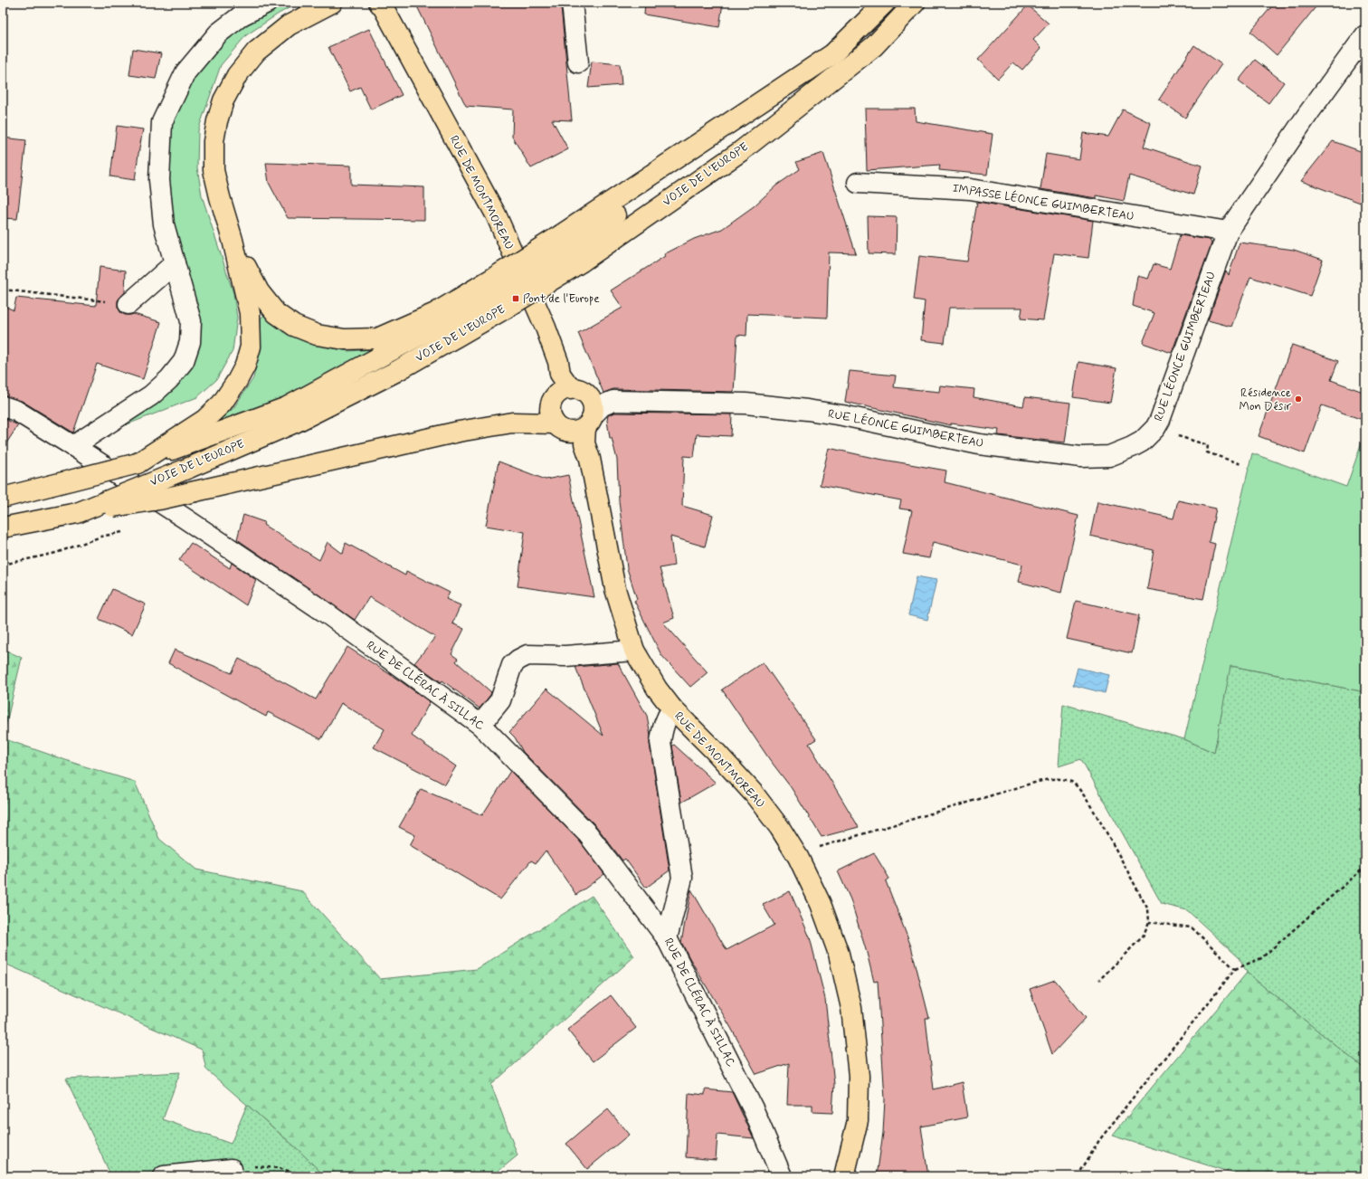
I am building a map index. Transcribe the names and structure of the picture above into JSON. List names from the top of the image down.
{
  "streets": {
    "main road": ["VOIE DE L'EUROPE", "RUE DE MONTMOREAU"],
    "street": ["IMPASSE LÉONCE GUIMBERTEAU", "RUE LÉONCE GUIMBERTEAU", "RUE DE CLÉRAC À SILLAC"]
  },
  "crossings": [
    ["RUE DE MONTMOREAU", "RUE LÉONCE GUIMBERTEAU"],
    ["IMPASSE LÉONCE GUIMBERTEAU", "RUE LÉONCE GUIMBERTEAU"]
  ],
  "places": {
    "transit": ["Pont de l'Europe"],
    "other": ["Résidence Mon Désir"]
  }
}
